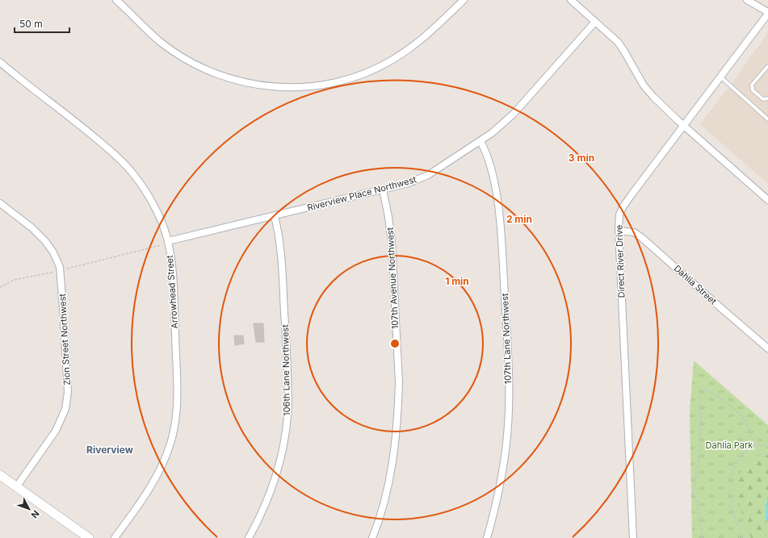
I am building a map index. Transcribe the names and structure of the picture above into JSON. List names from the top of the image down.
{
  "streets": {
    "street": [
      "Riverview Place Northwest",
      "Direct River Drive",
      "107th Avenue Northwest",
      "Dahlia Street",
      "Arrowhead Street",
      "107th Lane Northwest",
      "Zion Street Northwest",
      "106th Lane Northwest"
    ]
  },
  "crossings": [
    ["Riverview Place Northwest", "107th Avenue Northwest"],
    ["Riverview Place Northwest", "Arrowhead Street"],
    ["Riverview Place Northwest", "107th Lane Northwest"],
    ["Riverview Place Northwest", "106th Lane Northwest"],
    ["Direct River Drive", "Dahlia Street"]
  ],
  "districts": ["Riverview"],
  "parks": ["Dahlia Park"],
  "scale_bar": "50 m",
  "north": "bottom right",
  "rings": ["3 min", "2 min", "1 min"]
}
